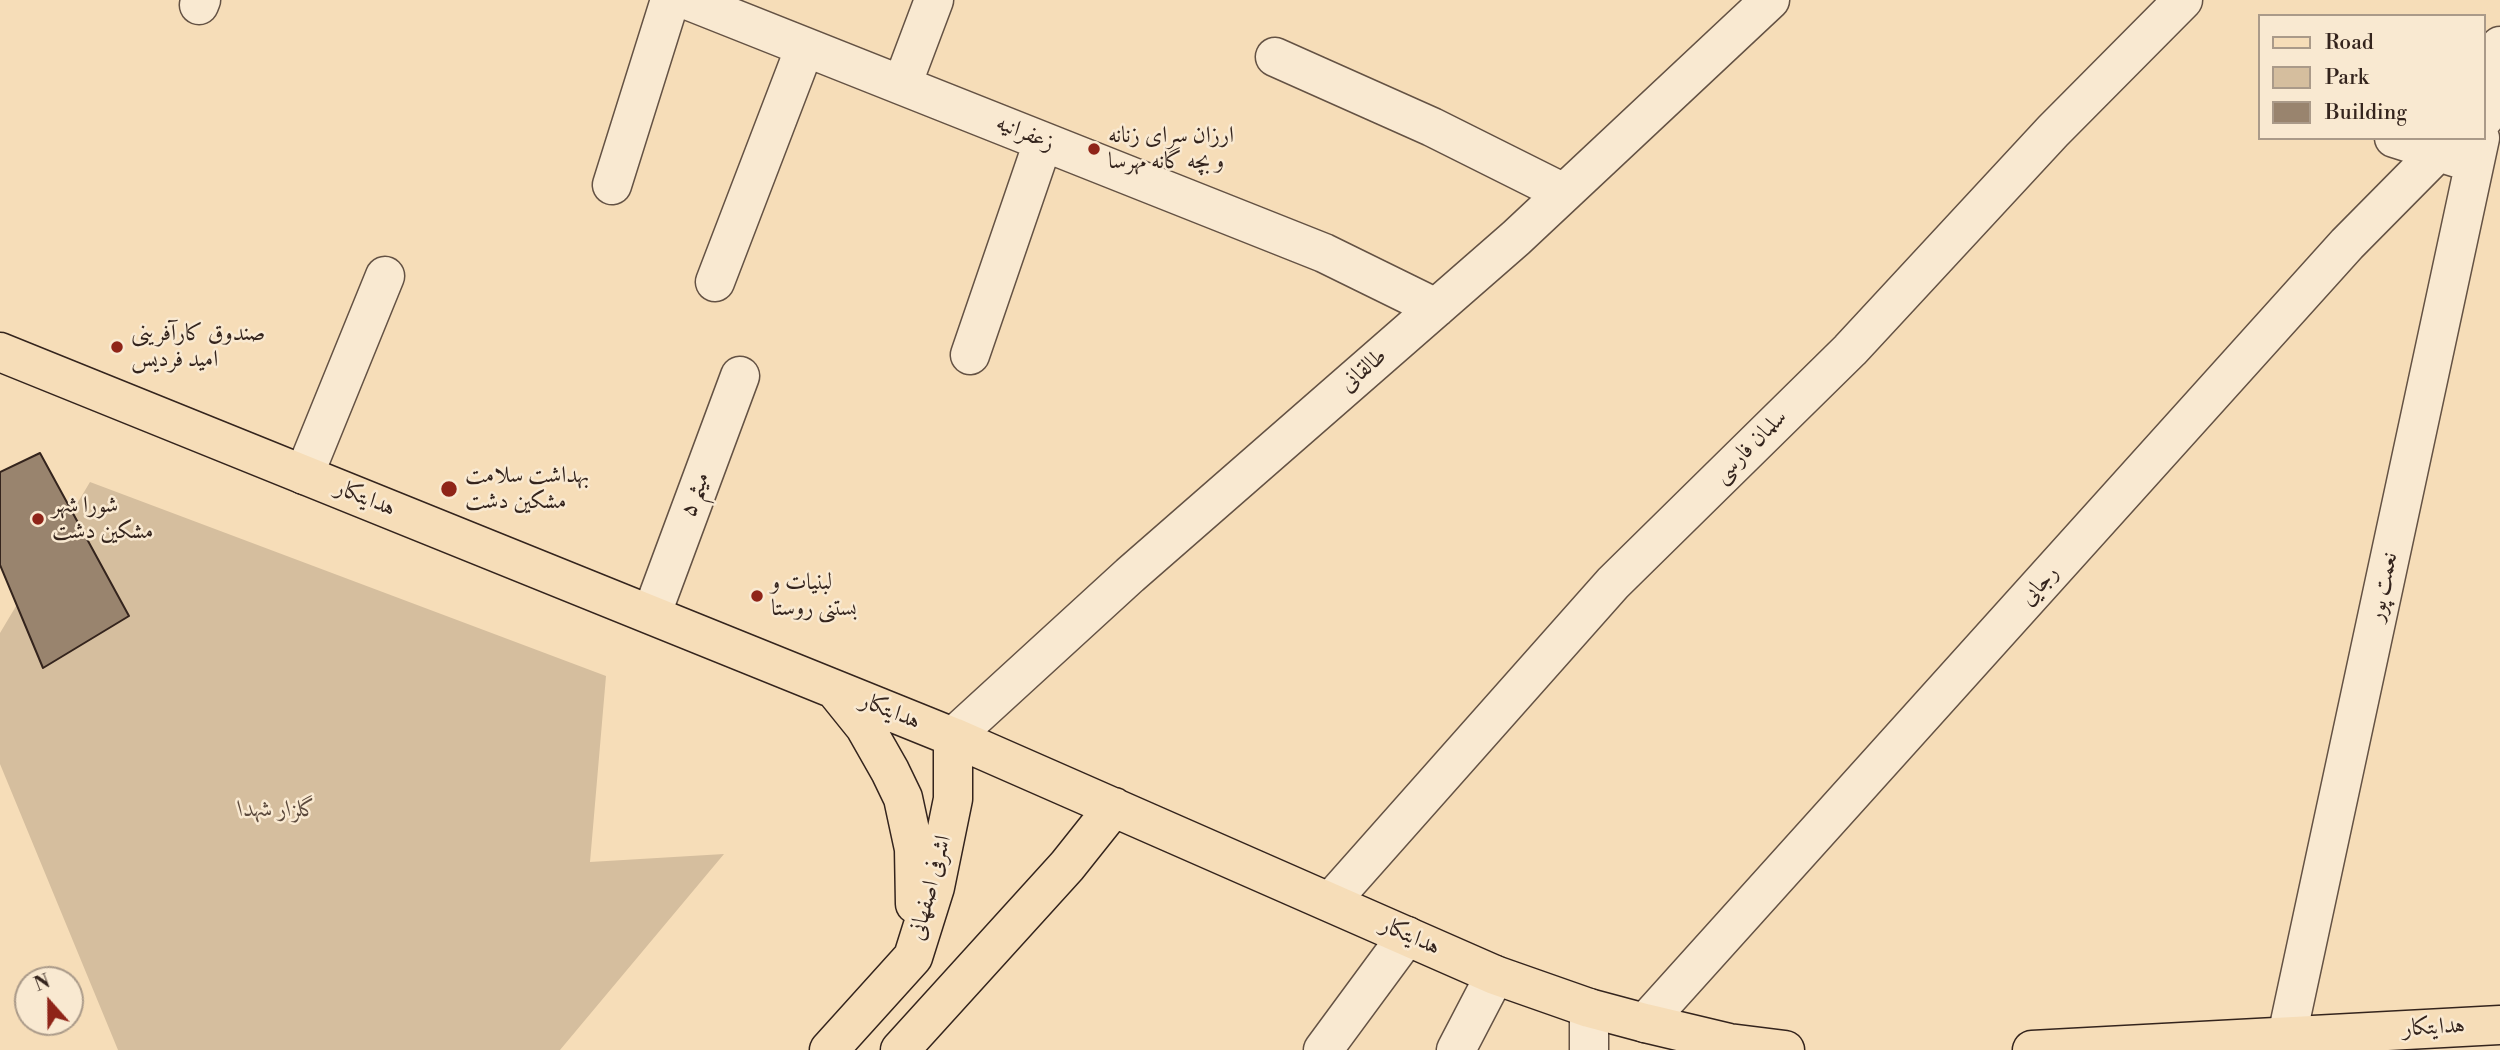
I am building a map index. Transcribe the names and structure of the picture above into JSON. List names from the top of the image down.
{
  "streets": {
    "main road": ["هدایتکار", "اشرفی اصفهانی"],
    "street": [
      "زعفرانیه",
      "طالقانی",
      "سلمان فارسی",
      "میثم ۵",
      "رجایی",
      "نعمت پور"
    ]
  },
  "crossings": [
    ["زعفرانیه", "طالقانی"],
    ["طالقانی", "هدایتکار"],
    ["طالقانی", "اشرفی اصفهانی"],
    ["سلمان فارسی", "هدایتکار"],
    ["میثم ۵", "هدایتکار"],
    ["هدایتکار", "رجایی"],
    ["هدایتکار", "نعمت پور"],
    ["هدایتکار", "اشرفی اصفهانی"]
  ],
  "parks": ["گلزار شهدا"],
  "places": [
    "ارزان سرای زنانه و بچه گانه مهرسا",
    "صندوق کارآفرینی امید فردیس",
    "بهداشت سلامت مشکین دشت",
    "شورا شهر مشکین دشت",
    "لبنیات و بستنی روستا"
  ],
  "legend": ["Road", "Park", "Building"],
  "north": "top"
}
